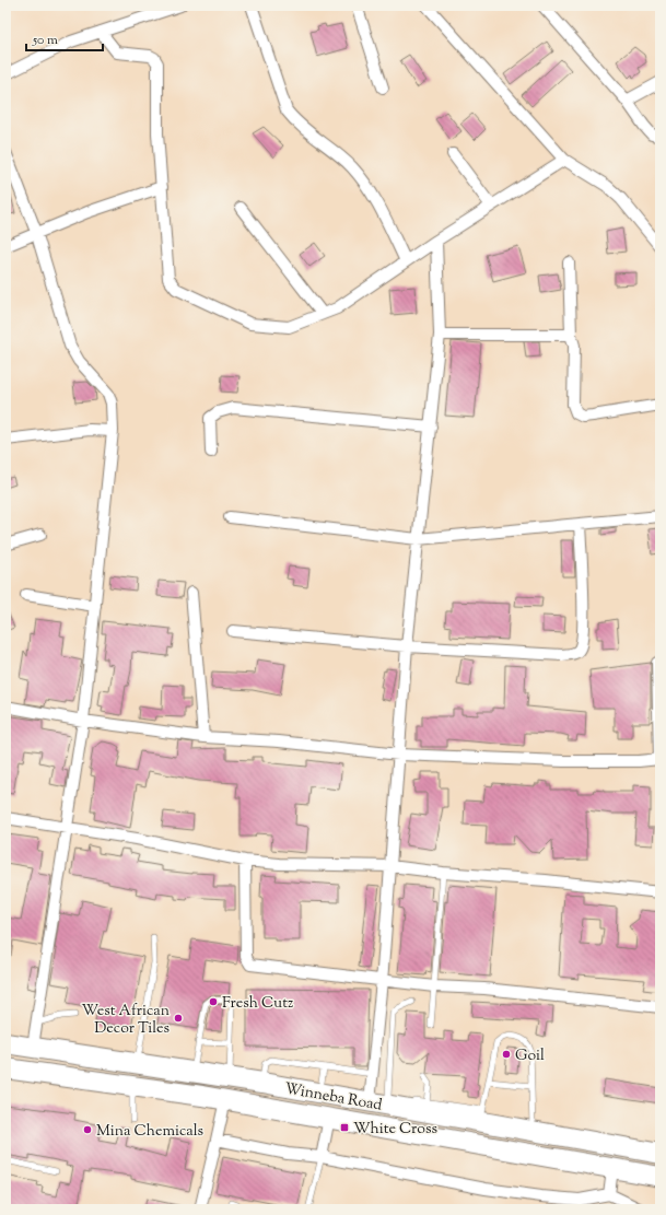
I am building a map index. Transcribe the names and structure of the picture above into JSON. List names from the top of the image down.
{
  "streets": {
    "highway": ["Winneba Road"]
  },
  "places": {
    "other": [
      "Fresh Cutz",
      "West African Decor Tiles",
      "Goil",
      "Mina Chemicals"
    ],
    "transit": ["White Cross"]
  },
  "scale_bar": "50 m"
}
